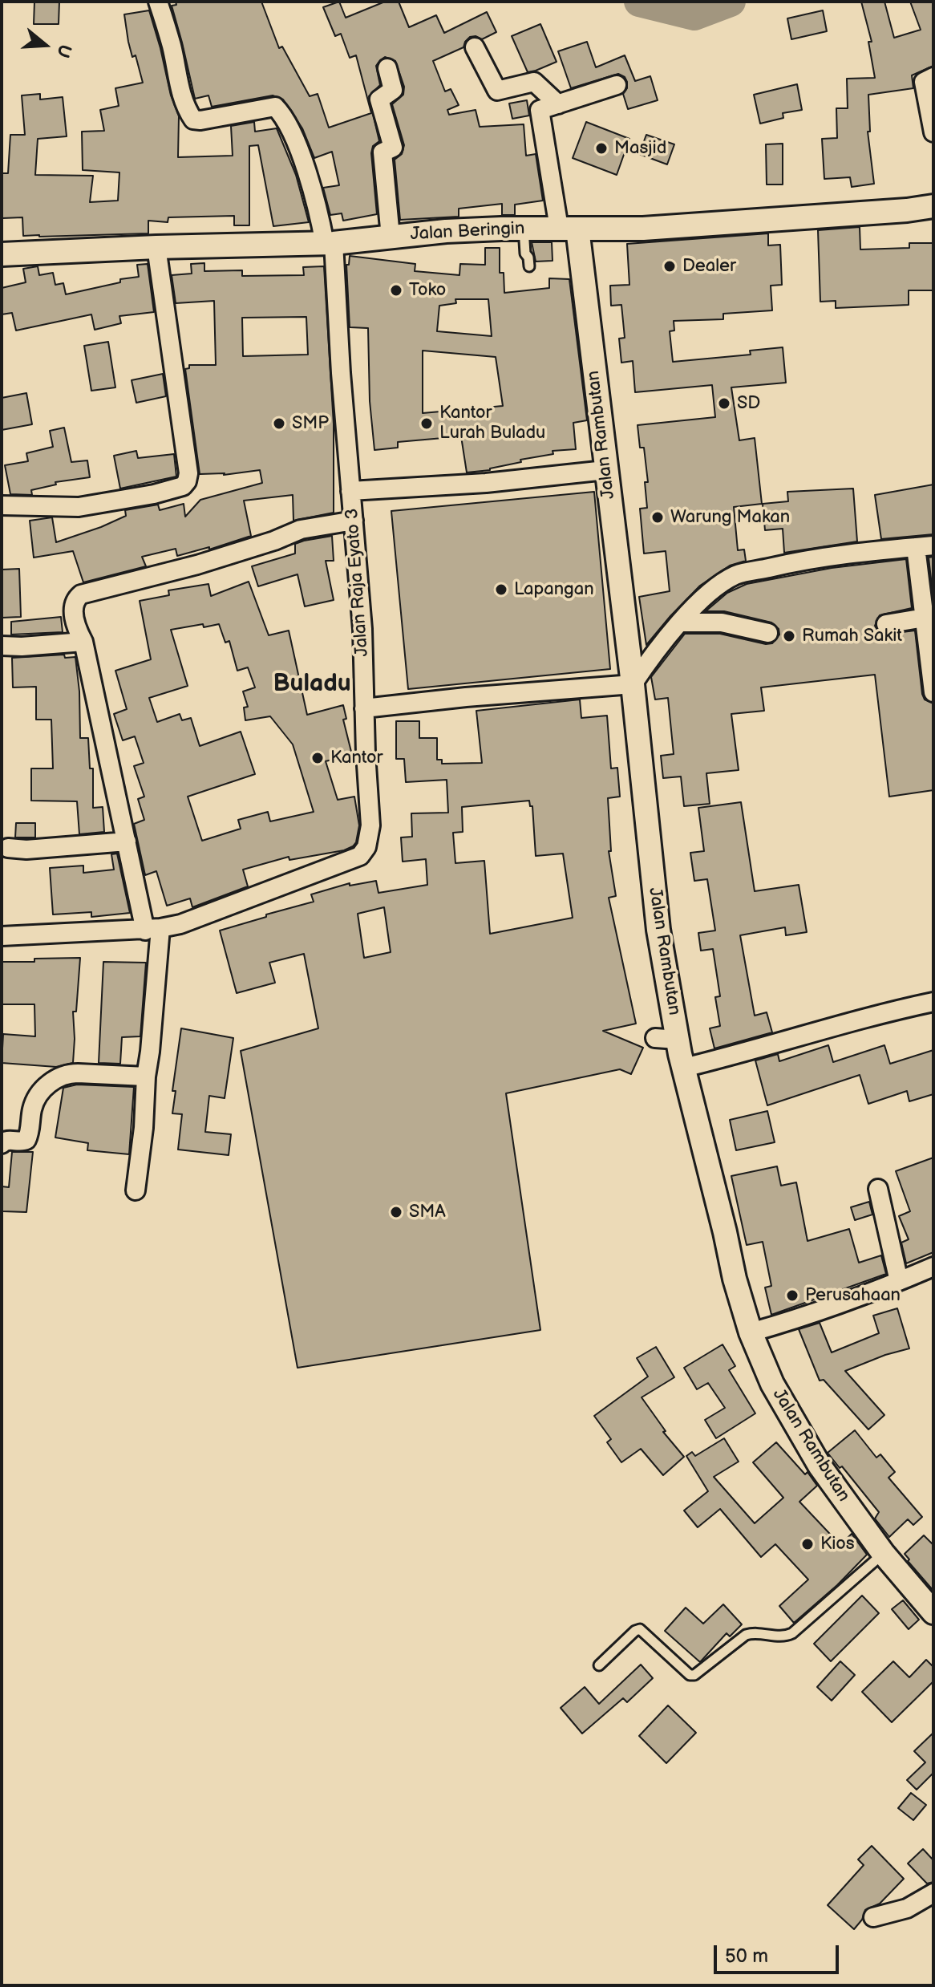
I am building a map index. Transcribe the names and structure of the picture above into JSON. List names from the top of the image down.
{
  "streets": {
    "street": ["Jalan Beringin", "Jalan Rambutan", "Jalan Raja Eyato 3"]
  },
  "crossings": [
    ["Jalan Beringin", "Jalan Rambutan"],
    ["Jalan Beringin", "Jalan Raja Eyato 3"]
  ],
  "districts": ["Buladu"],
  "places": [
    "Masjid",
    "Dealer",
    "Toko",
    "SD",
    "SMP",
    "Kantor Lurah Buladu",
    "Warung Makan",
    "Lapangan",
    "Rumah Sakit",
    "Kantor",
    "SMA",
    "Perusahaan",
    "Kios"
  ],
  "scale_bar": "50 m",
  "north": "right"
}
